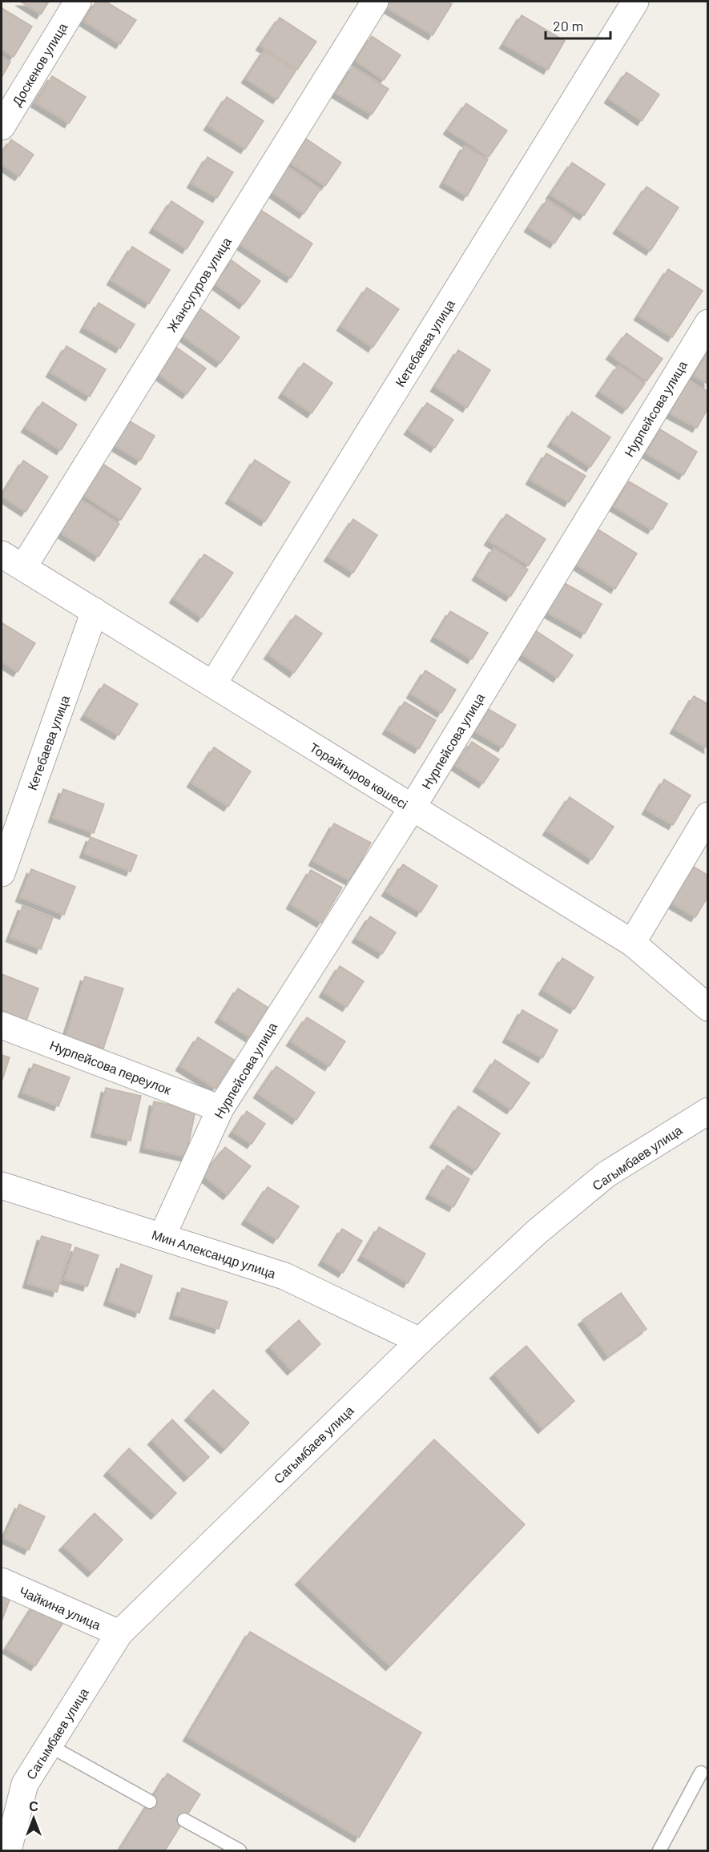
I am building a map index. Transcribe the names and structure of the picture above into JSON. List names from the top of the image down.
{
  "streets": {
    "street": [
      "Доскенов улица",
      "Жансугуров улица",
      "Кетебаева улица",
      "Нурпейсова улица",
      "Торайғыров көшесі",
      "Нурпейсова переулок",
      "Сагымбаев улица",
      "Мин Александр улица",
      "Чайкина улица"
    ]
  },
  "crossings": [
    ["Жансугуров улица", "Торайғыров көшесі"],
    ["Кетебаева улица", "Торайғыров көшесі"],
    ["Нурпейсова улица", "Торайғыров көшесі"],
    ["Нурпейсова улица", "Нурпейсова переулок"],
    ["Нурпейсова улица", "Мин Александр улица"],
    ["Сагымбаев улица", "Мин Александр улица"],
    ["Сагымбаев улица", "Чайкина улица"]
  ],
  "scale_bar": "20 m",
  "north": "top"
}
